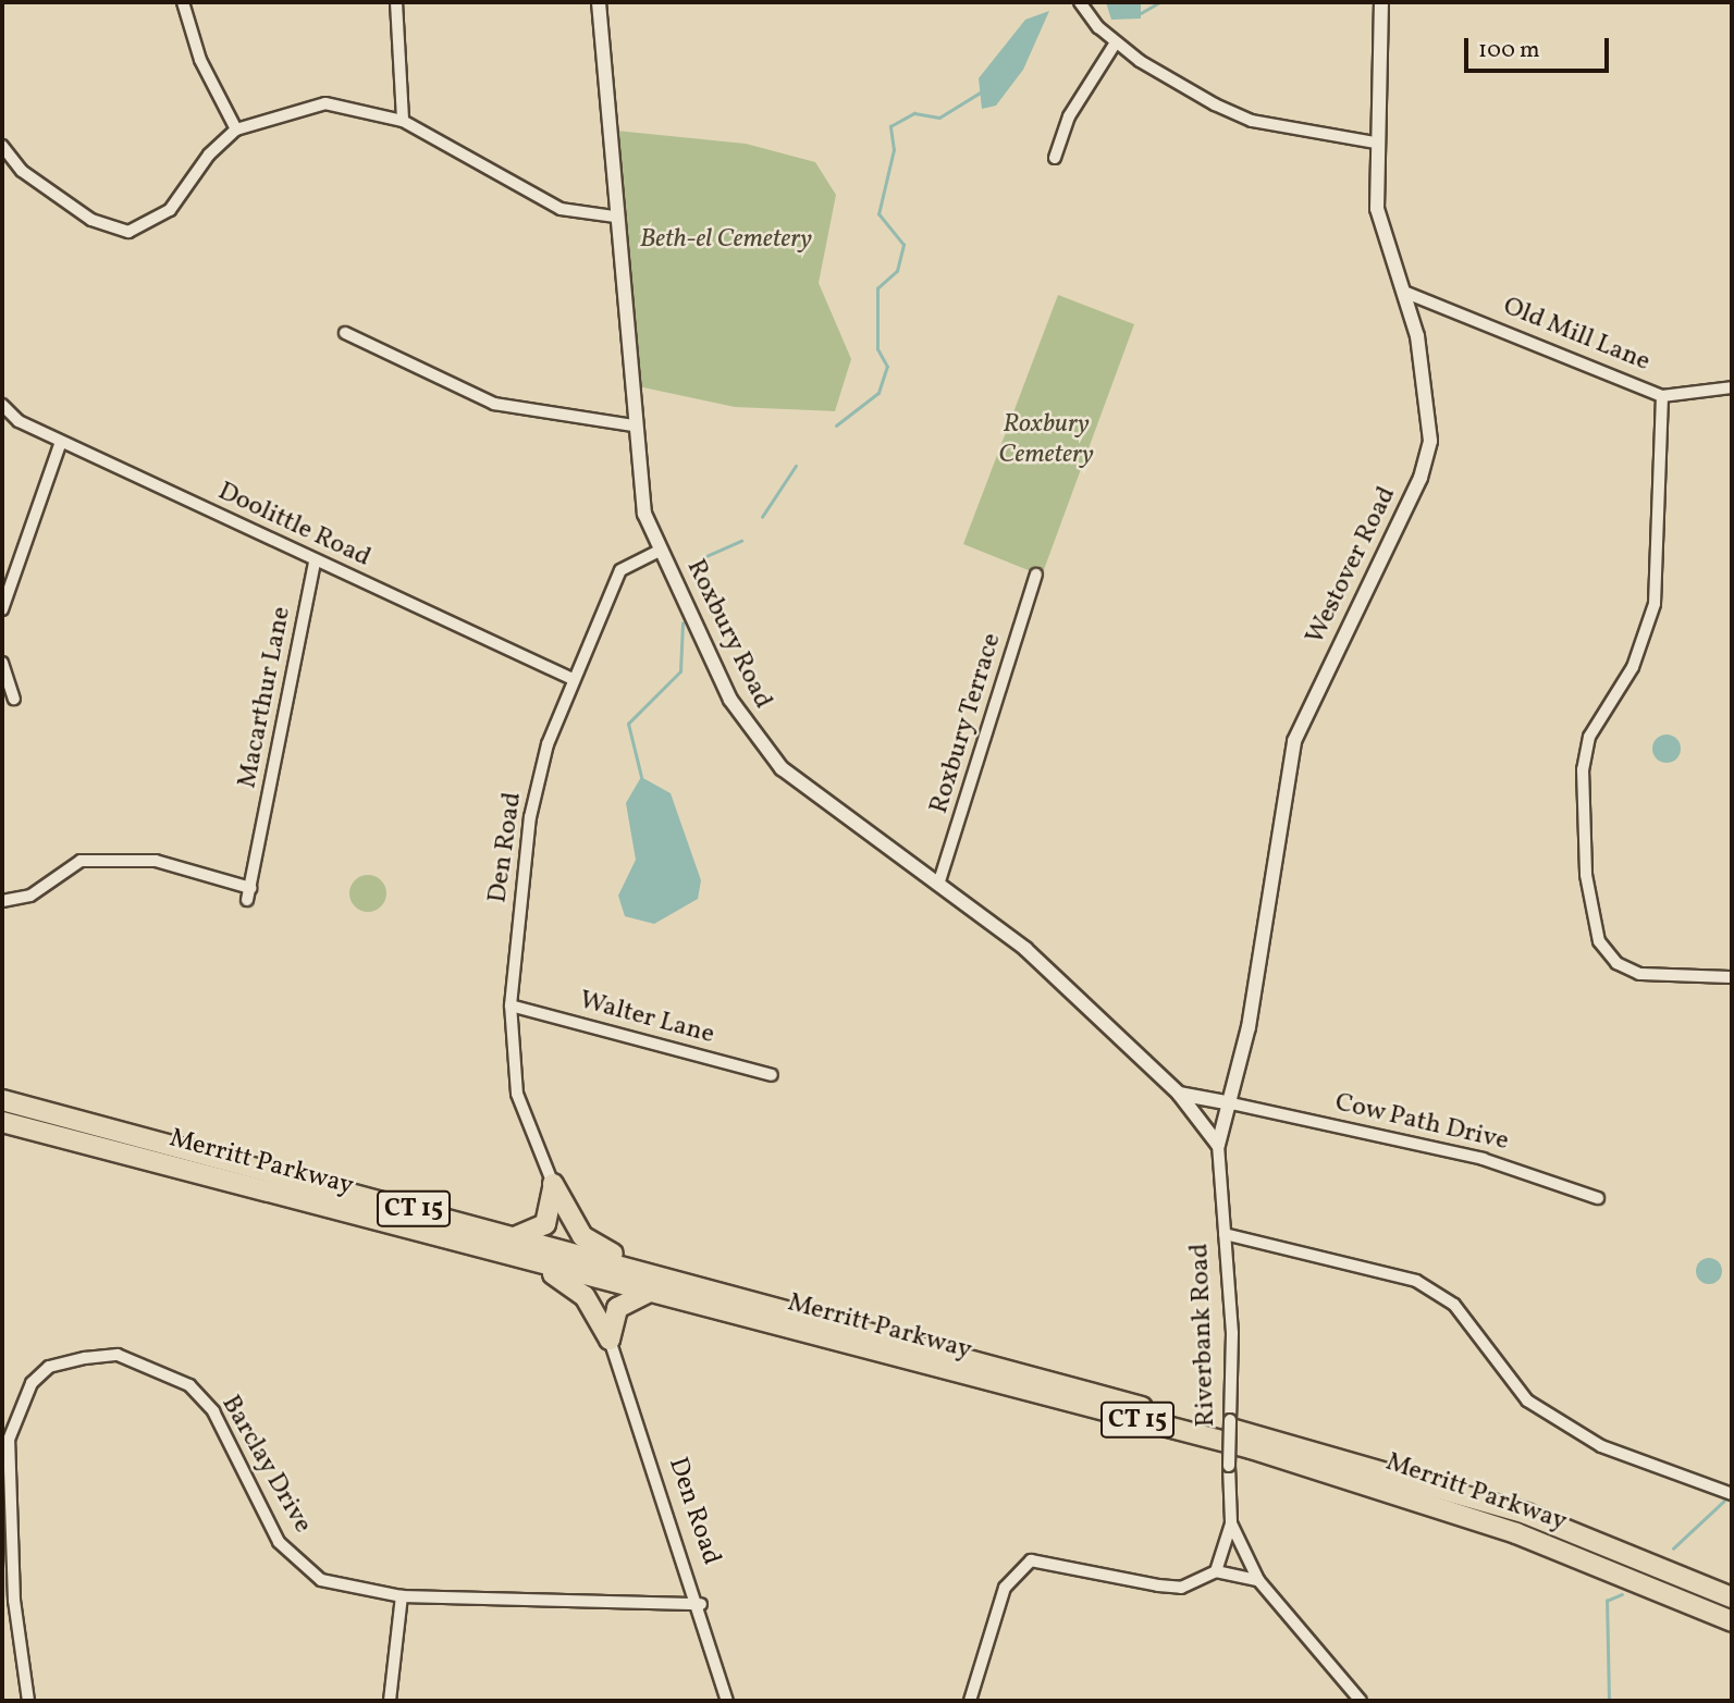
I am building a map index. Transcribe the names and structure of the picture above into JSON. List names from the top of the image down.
{
  "streets": {
    "highway": ["Merritt Parkway", "CT 15"],
    "street": [
      "Old Mill Lane",
      "Doolittle Road",
      "Westover Road",
      "Roxbury Road",
      "Macarthur Lane",
      "Roxbury Terrace",
      "Den Road",
      "Walter Lane",
      "Cow Path Drive",
      "Riverbank Road",
      "Barclay Drive"
    ]
  },
  "crossings": [
    ["Old Mill Lane", "Westover Road"],
    ["Doolittle Road", "Macarthur Lane"],
    ["Doolittle Road", "Den Road"],
    ["Westover Road", "Roxbury Road"],
    ["Westover Road", "Cow Path Drive"],
    ["Westover Road", "Riverbank Road"],
    ["Roxbury Road", "Roxbury Terrace"],
    ["Roxbury Road", "Den Road"],
    ["Roxbury Road", "Riverbank Road"],
    ["Den Road", "Walter Lane"],
    ["Den Road", "Barclay Drive"]
  ],
  "parks": ["Beth-el Cemetery", "Roxbury Cemetery"],
  "scale_bar": "100 m"
}
